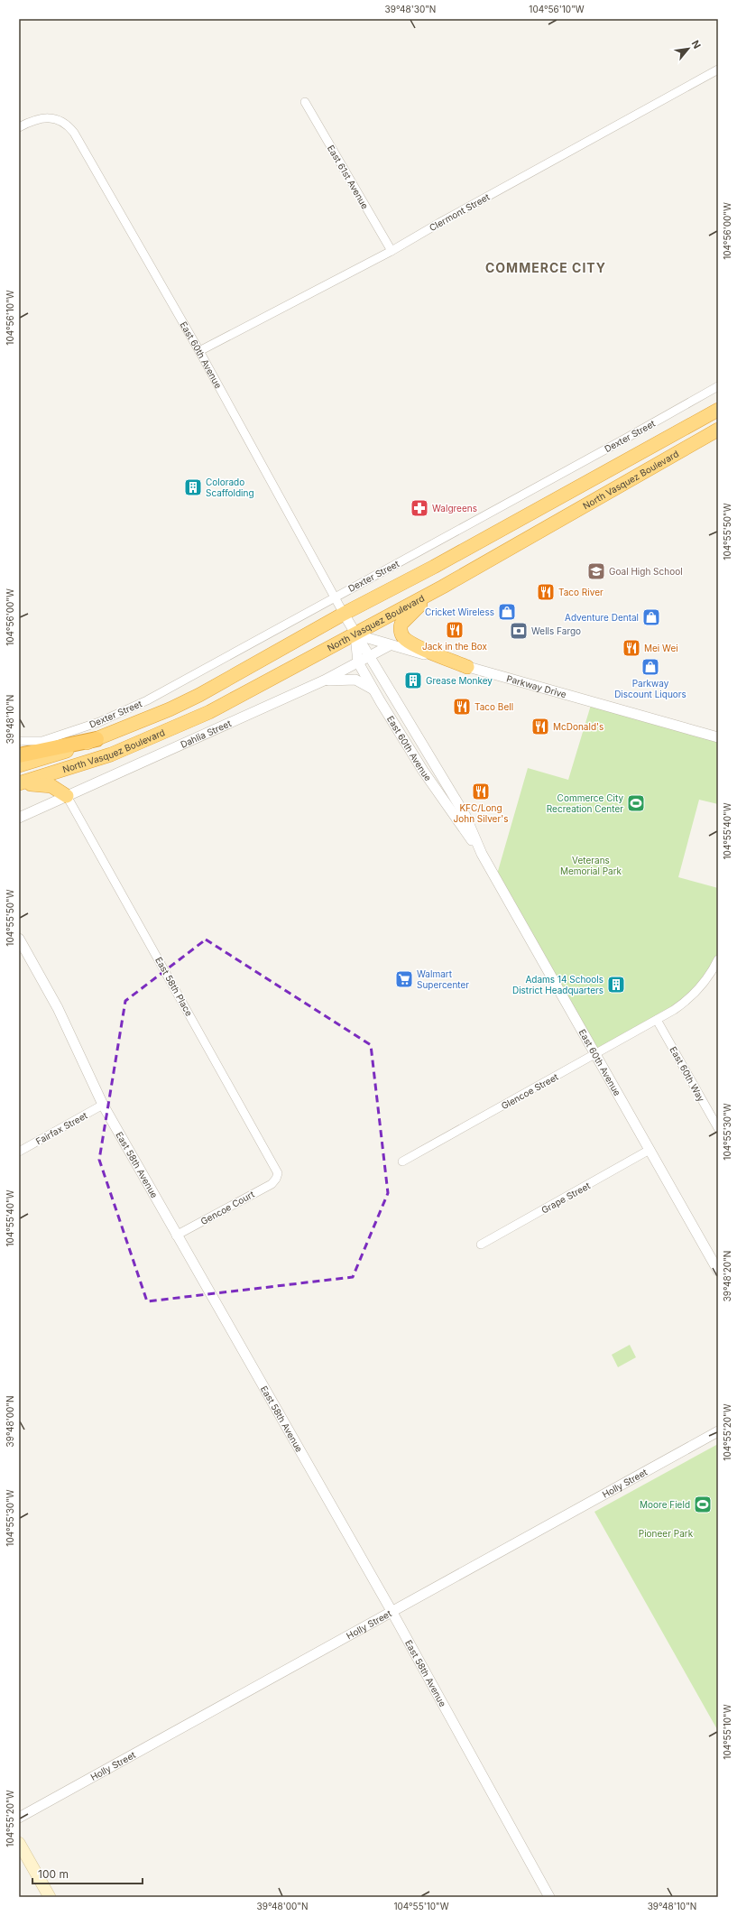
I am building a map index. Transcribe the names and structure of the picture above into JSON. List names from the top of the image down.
{
  "streets": {
    "highway": ["North Vasquez Boulevard"],
    "street": [
      "East 61st Avenue",
      "Clermont Street",
      "East 60th Avenue",
      "Dexter Street",
      "Parkway Drive",
      "Dahlia Street",
      "East 58th Place",
      "East 60th Way",
      "Glencoe Street",
      "Fairfax Street",
      "East 58th Avenue",
      "Grape Street",
      "Gencoe Court",
      "Holly Street"
    ]
  },
  "crossings": [
    ["East 61st Avenue", "Clermont Street"],
    ["Clermont Street", "East 60th Avenue"],
    ["East 60th Avenue", "Dexter Street"],
    ["East 60th Avenue", "North Vasquez Boulevard"],
    ["East 60th Avenue", "Parkway Drive"],
    ["East 60th Avenue", "Dahlia Street"],
    ["East 60th Avenue", "Glencoe Street"],
    ["East 60th Avenue", "Grape Street"],
    ["North Vasquez Boulevard", "Parkway Drive"],
    ["Parkway Drive", "Dahlia Street"],
    ["Dahlia Street", "East 58th Place"],
    ["East 58th Place", "Gencoe Court"],
    ["East 60th Way", "Glencoe Street"],
    ["Fairfax Street", "East 58th Avenue"],
    ["East 58th Avenue", "Gencoe Court"],
    ["East 58th Avenue", "Holly Street"]
  ],
  "districts": ["COMMERCE CITY"],
  "parks": ["Veterans Memorial Park", "Pioneer Park"],
  "places": {
    "building": ["Colorado Scaffolding", "Grease Monkey", "Adams 14 Schools District Headquarters"],
    "pharmacy": ["Walgreens"],
    "school or university": ["Goal High School"],
    "restaurant": [
      "Taco River",
      "Jack in the Box",
      "Mei Wei",
      "Taco Bell",
      "McDonald's",
      "KFC/Long John Silver's"
    ],
    "shop": ["Cricket Wireless", "Adventure Dental", "Parkway Discount Liquors"],
    "bank": ["Wells Fargo"],
    "sports": ["Commerce City Recreation Center", "Moore Field"],
    "supermarket": ["Walmart Supercenter"]
  },
  "scale_bar": "100 m",
  "north": "top right",
  "coordinates": [
    "39°48'30\"N",
    "104°56'10\"W",
    "104°56'00\"W",
    "104°55'50\"W",
    "39°48'10\"N",
    "104°55'40\"W",
    "104°55'30\"W",
    "39°48'20\"N",
    "39°48'00\"N",
    "104°55'20\"W",
    "104°55'10\"W"
  ]
}
